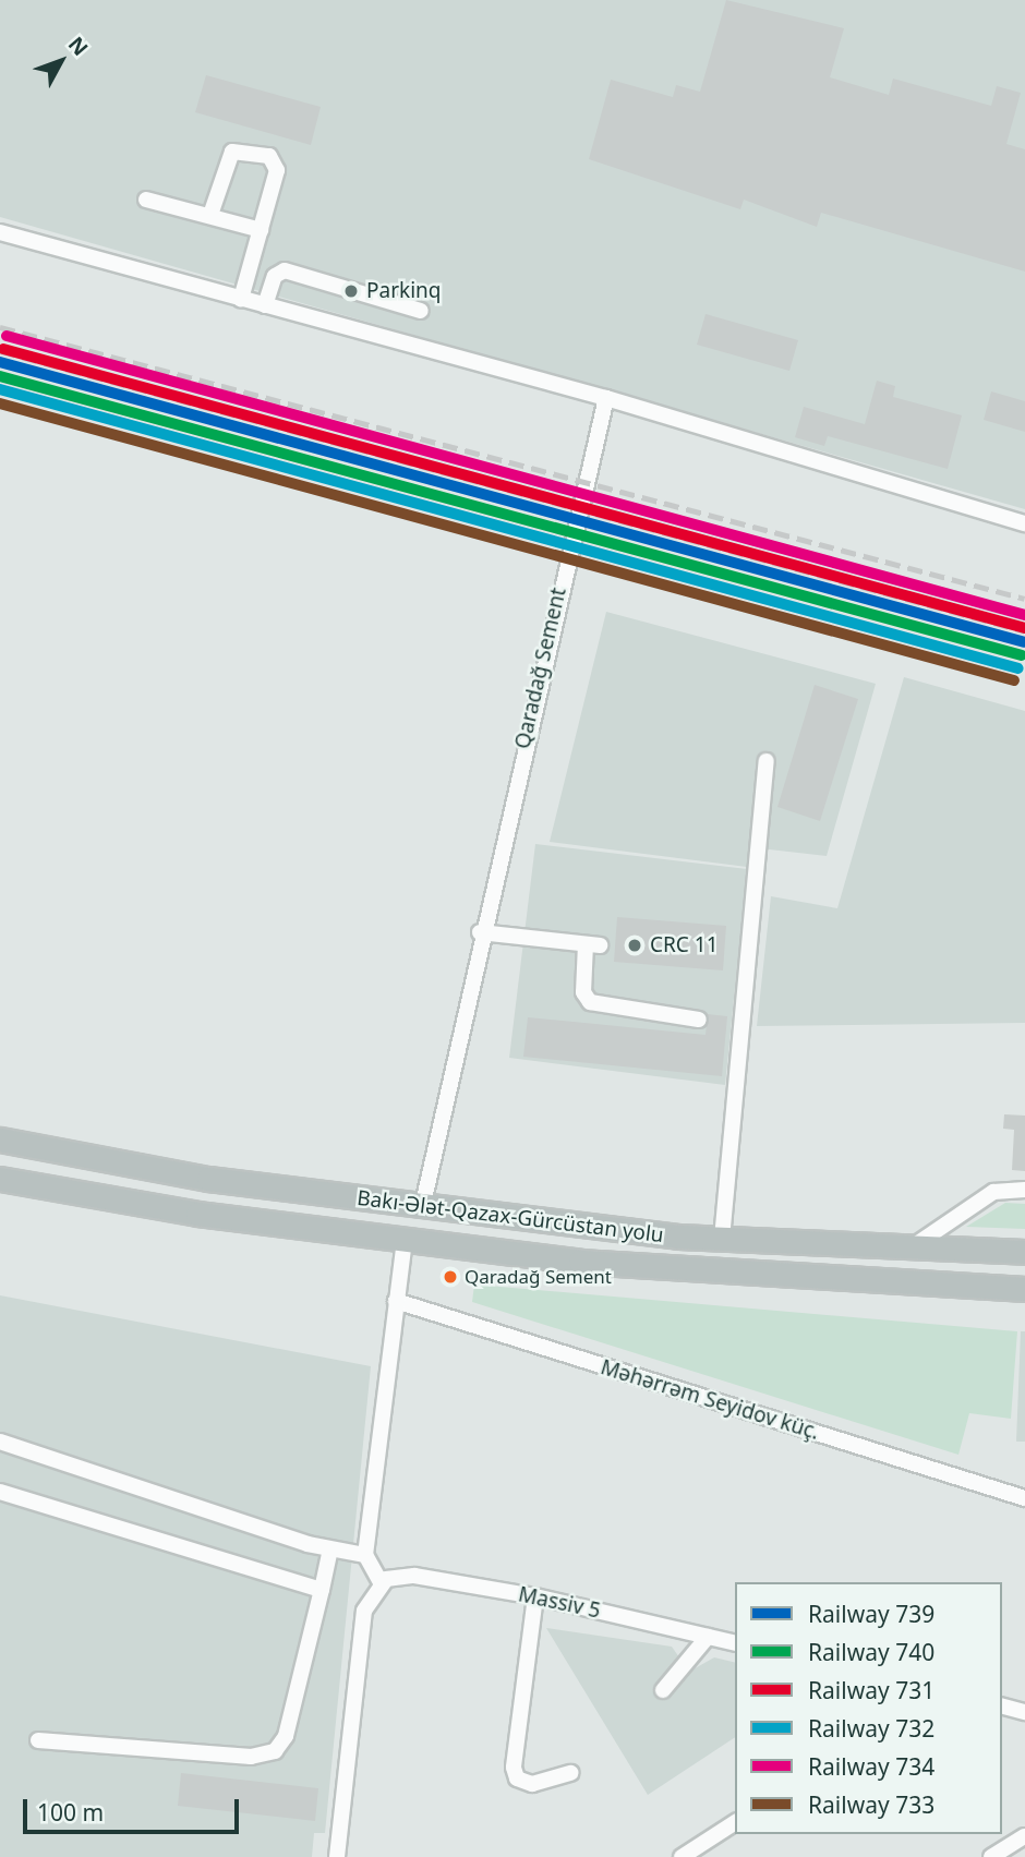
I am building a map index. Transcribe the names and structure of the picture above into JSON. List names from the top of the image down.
{
  "streets": {
    "highway": ["Bakı-Ələt-Qazax-Gürcüstan yolu"],
    "street": ["Qaradağ Sement", "Məhərrəm Seyidov küç.", "Massiv 5"]
  },
  "crossings": [
    ["Qaradağ Sement", "Bakı-Ələt-Qazax-Gürcüstan yolu"]
  ],
  "places": ["Parkinq", "CRC 11", "Qaradağ Sement"],
  "lines": [
    "rail line 734",
    "rail line 731",
    "rail line 739",
    "rail line 740",
    "rail line 732",
    "rail line 733"
  ],
  "legend": [
    "Railway 739",
    "Railway 740",
    "Railway 731",
    "Railway 732",
    "Railway 734",
    "Railway 733"
  ],
  "scale_bar": "100 m",
  "north": "top right"
}
